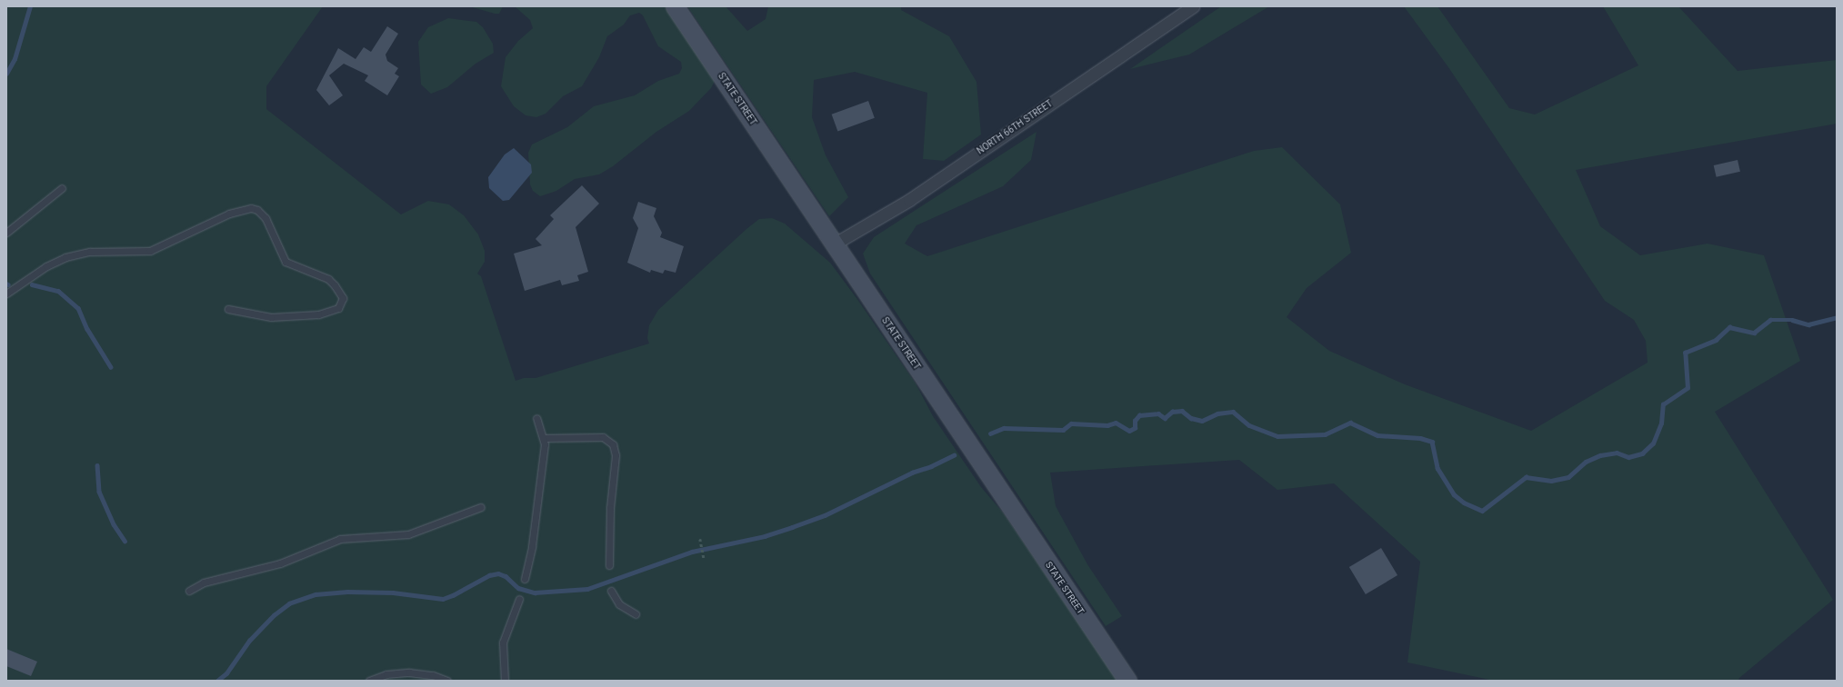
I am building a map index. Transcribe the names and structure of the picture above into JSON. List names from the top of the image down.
{
  "streets": {
    "street": ["STATE STREET", "NORTH 66TH STREET"]
  },
  "crossings": [
    ["STATE STREET", "NORTH 66TH STREET"]
  ]
}
